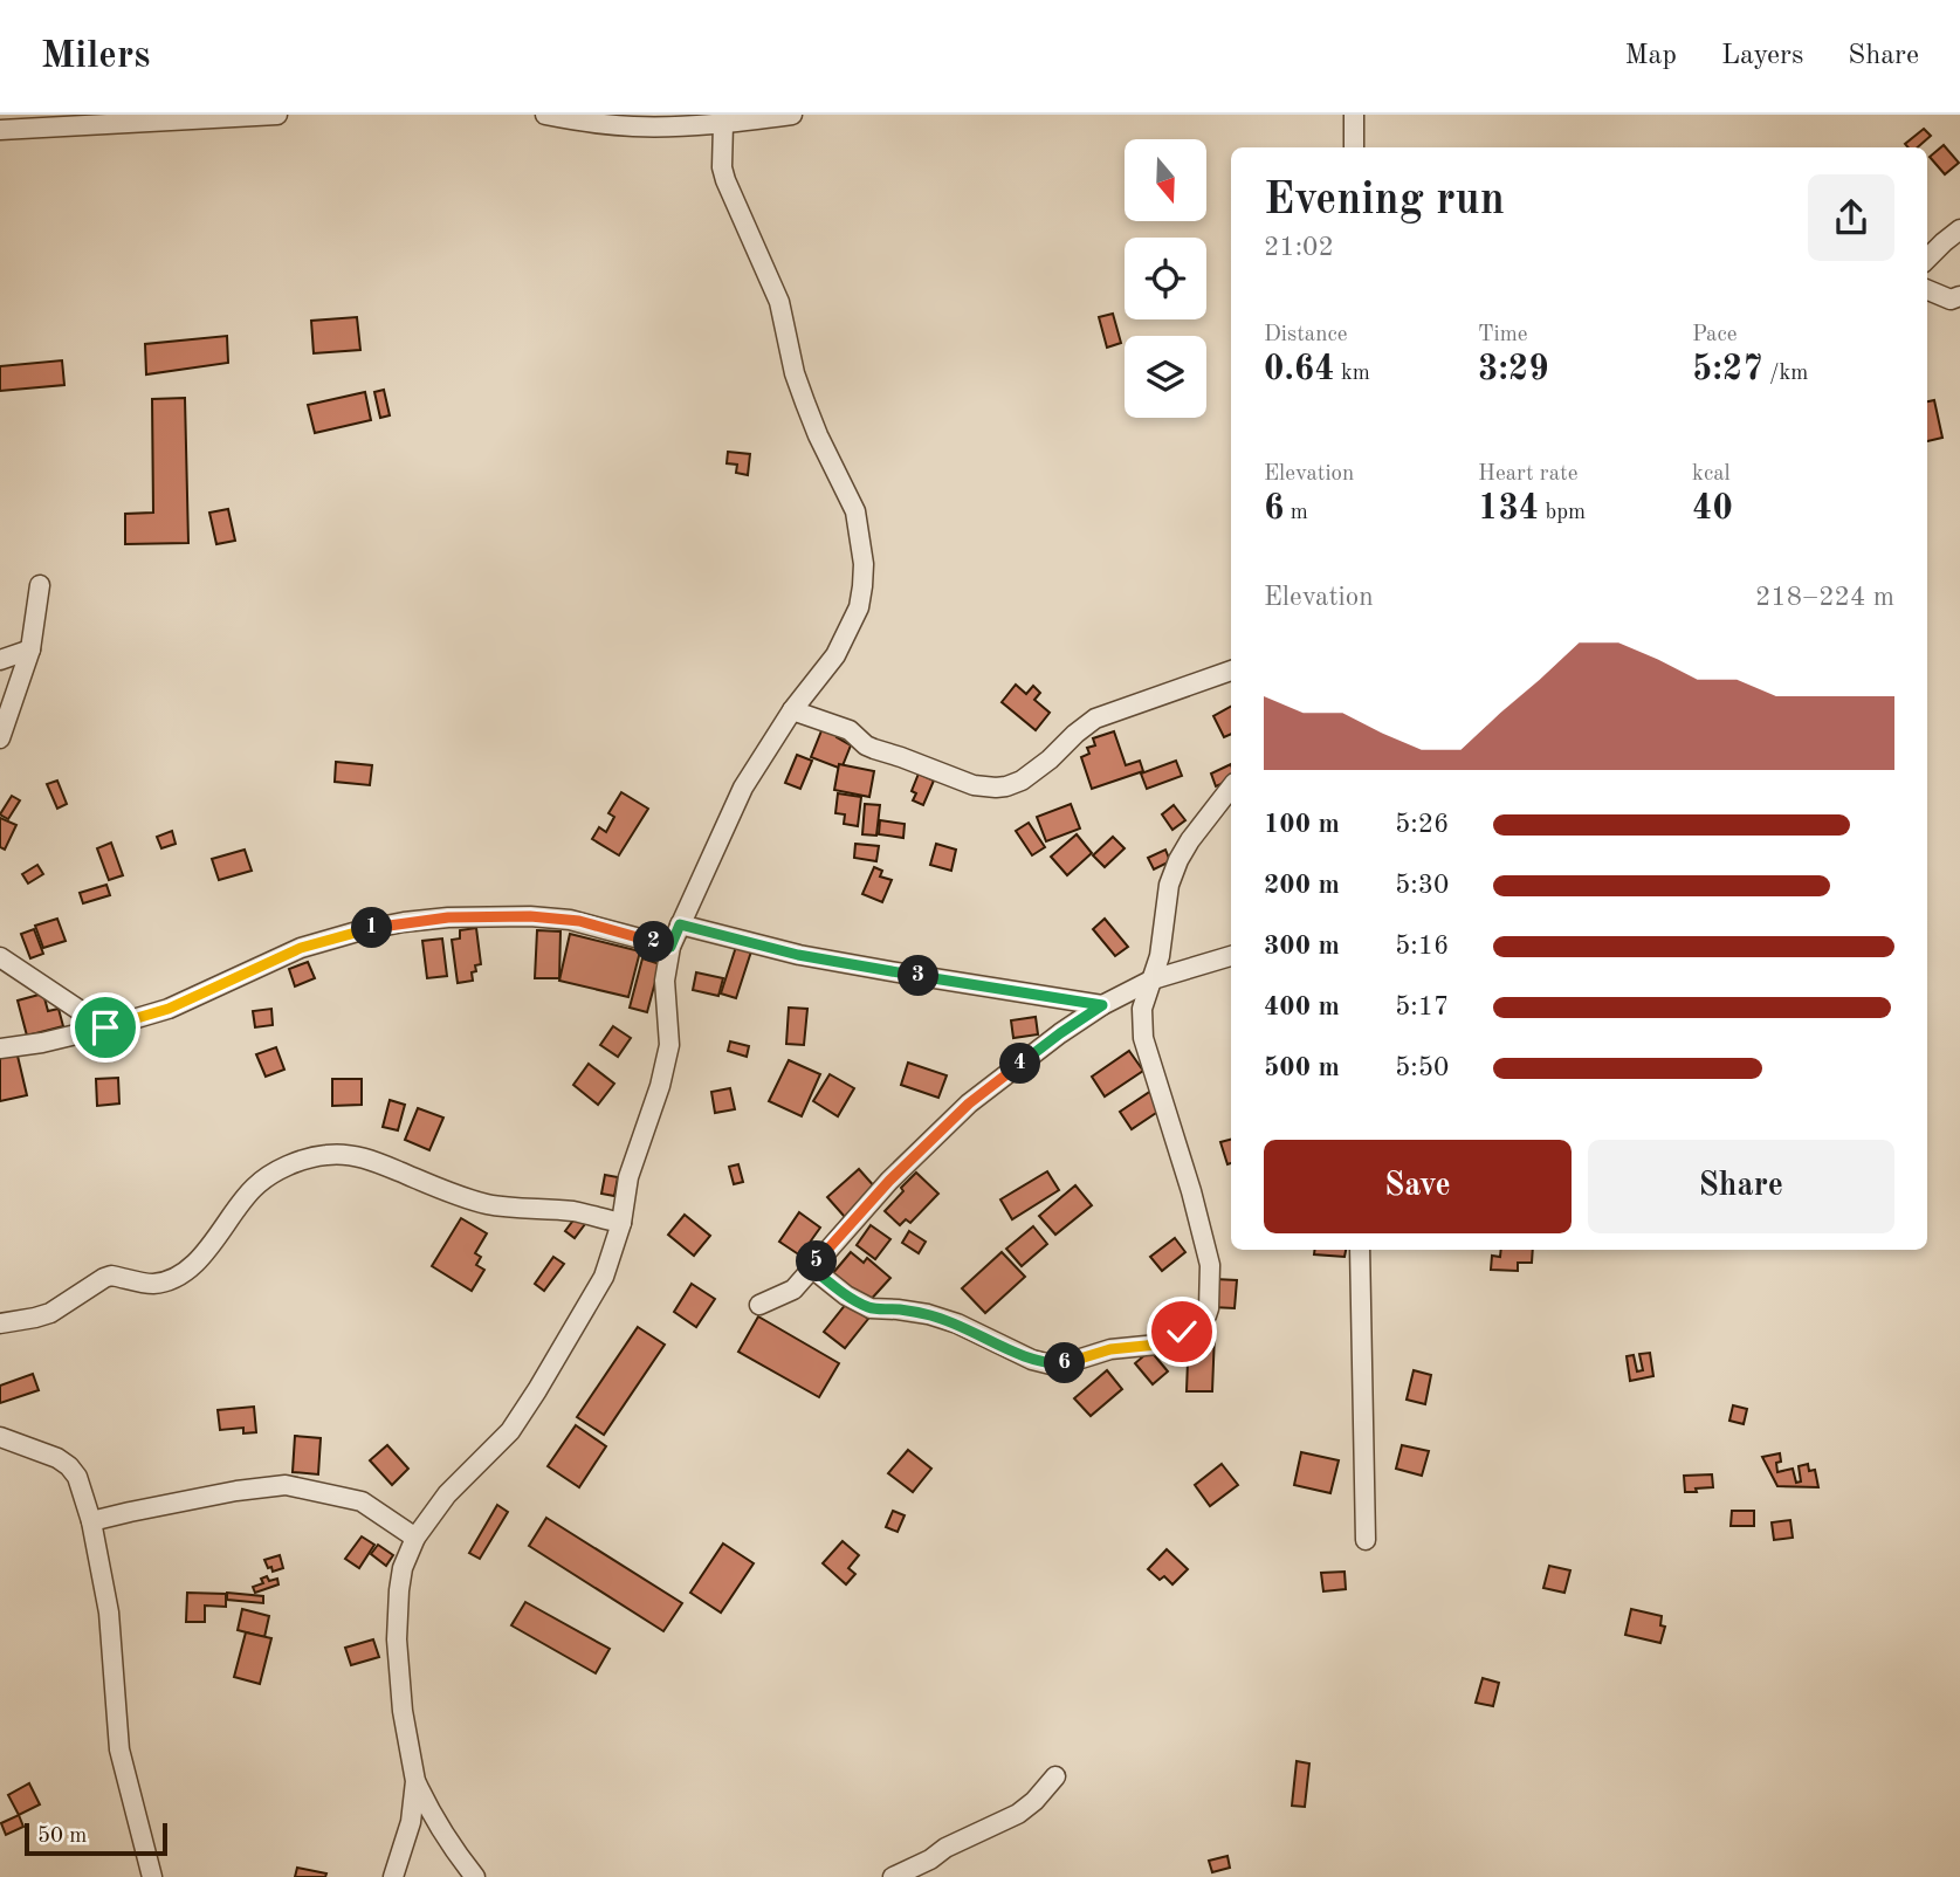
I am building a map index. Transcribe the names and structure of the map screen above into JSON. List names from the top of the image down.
{
  "scale_bar": "50 m",
  "north": "bottom",
  "page": {
    "header": "Milers",
    "nav": ["Map", "Layers", "Share"],
    "heading": ["Evening run", "21:02"],
    "stats": [
      ["Distance", "0.64 km"],
      ["Time", "3:29"],
      ["Pace", "5:27 /km"],
      ["Elevation", "6 m"],
      ["Heart rate", "134 bpm"],
      ["kcal", "40"]
    ],
    "chart": ["Elevation", "218–224 m"],
    "list": [
      {
        "name": "100 m",
        "note": "5:26"
      },
      {
        "name": "200 m",
        "note": "5:30"
      },
      {
        "name": "300 m",
        "note": "5:16"
      },
      {
        "name": "400 m",
        "note": "5:17"
      },
      {
        "name": "500 m",
        "note": "5:50"
      }
    ],
    "pins": [
      "1",
      "2",
      "3",
      "4",
      "5",
      "6"
    ],
    "buttons": ["Save", "Share"],
    "scale": "50 m"
  }
}
